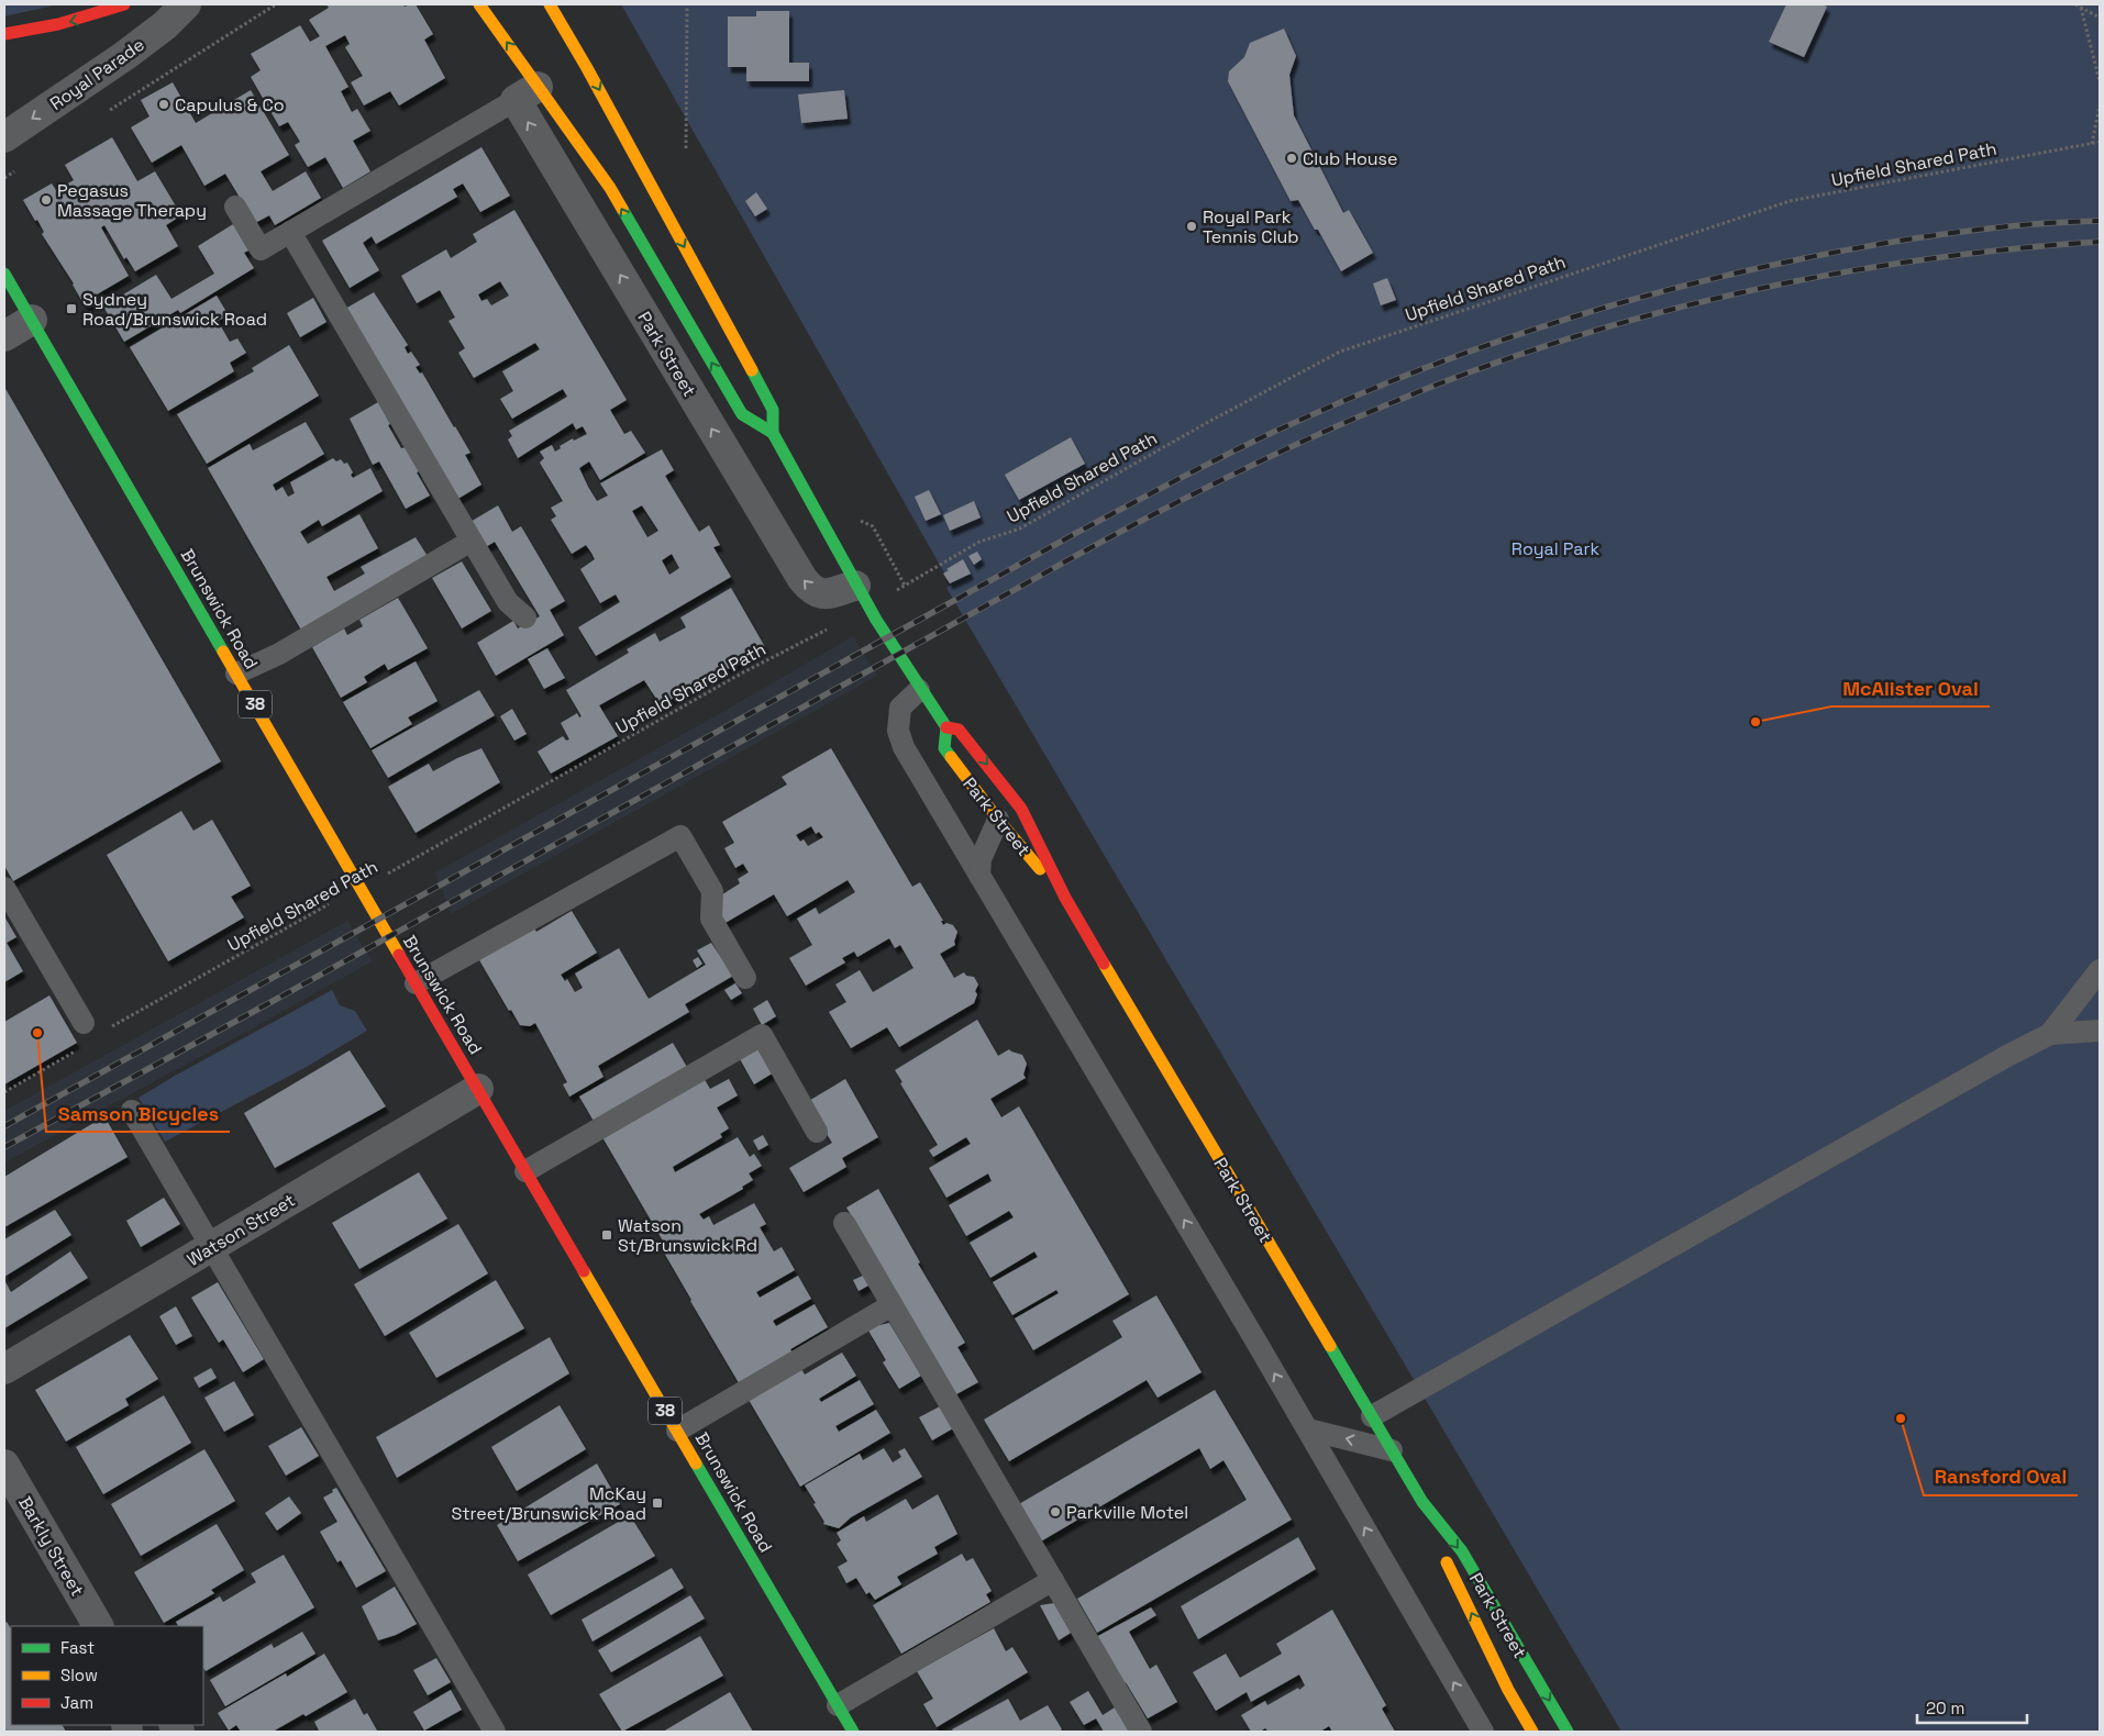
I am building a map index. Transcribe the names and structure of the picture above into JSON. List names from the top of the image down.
{
  "streets": {
    "main road": ["Park Street", "Brunswick Road", "38"],
    "street": ["Royal Parade", "Watson Street", "Barkly Street"],
    "path": ["Upfield Shared Path"]
  },
  "crossings": [
    ["Upfield Shared Path", "Park Street"],
    ["Upfield Shared Path", "Brunswick Road"],
    ["Brunswick Road", "Watson Street"]
  ],
  "one_way": ["Royal Parade"],
  "parks": ["Royal Park"],
  "places": {
    "other": [
      "Capulus & Co",
      "Club House",
      "Pegasus Massage Therapy",
      "Royal Park Tennis Club",
      "McAlister Oval",
      "Samson Bicycles",
      "Ransford Oval",
      "Parkville Motel"
    ],
    "transit": ["Sydney Road/Brunswick Road", "Watson St/Brunswick Rd", "McKay Street/Brunswick Road"]
  },
  "legend": ["Fast", "Slow", "Jam"],
  "scale_bar": "20 m"
}
